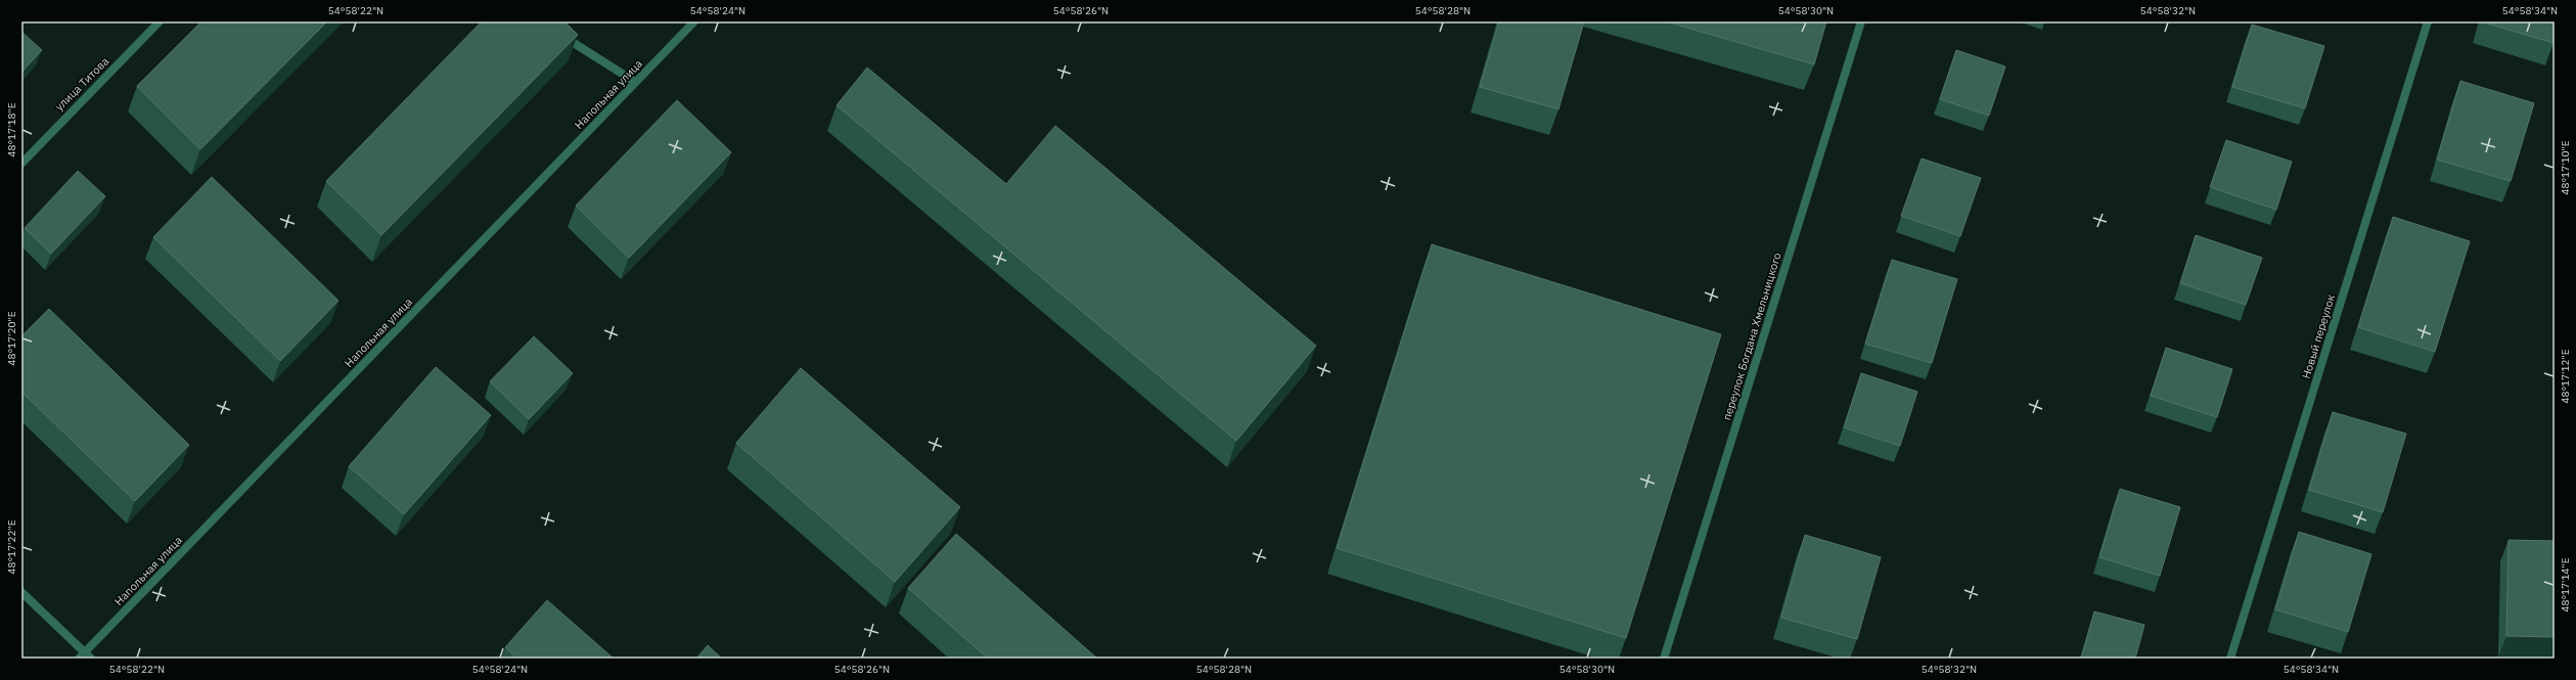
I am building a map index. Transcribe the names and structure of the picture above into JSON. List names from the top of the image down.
{
  "streets": {
    "street": [
      "улица Титова",
      "Напольная улица",
      "переулок Богдана Хмельницкого",
      "Новый переулок"
    ]
  },
  "coordinates": [
    "54°58'22\"N",
    "54°58'24\"N",
    "54°58'26\"N",
    "54°58'28\"N",
    "54°58'30\"N",
    "54°58'32\"N",
    "54°58'34\"N",
    "48°17'18\"E",
    "48°17'10\"E",
    "48°17'20\"E",
    "48°17'12\"E",
    "48°17'22\"E",
    "48°17'14\"E"
  ]
}
